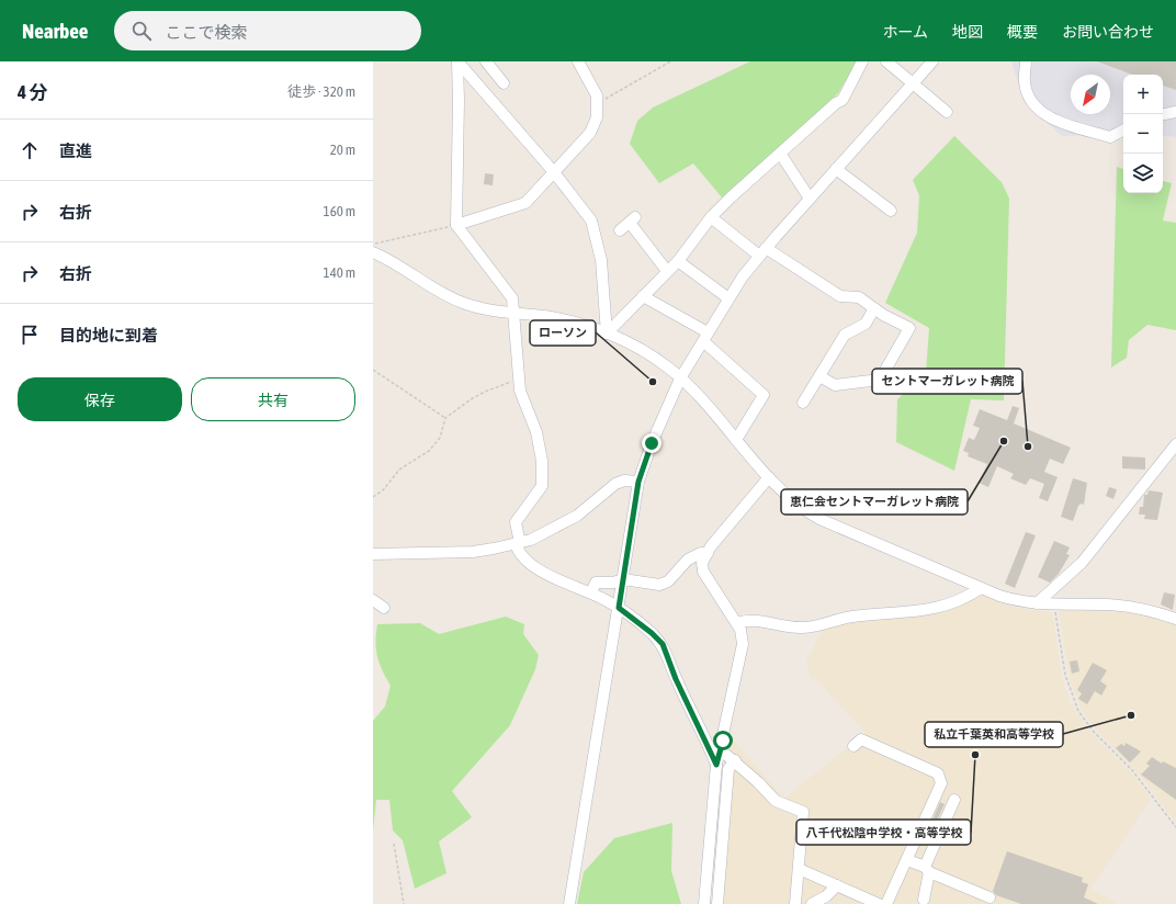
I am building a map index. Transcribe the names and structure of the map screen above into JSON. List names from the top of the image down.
{
  "places": [
    "ローソン",
    "恵仁会セントマーガレット病院",
    "セントマーガレット病院",
    "私立千葉英和高等学校",
    "八千代松陰中学校・高等学校"
  ],
  "north": "bottom left",
  "page": {
    "header": "Nearbee",
    "search": "ここで検索",
    "nav": [
      "ホーム",
      "地図",
      "概要",
      "お問い合わせ"
    ],
    "heading": ["4 分", "徒歩 · 320 m"],
    "map_buttons": ["+", "−"],
    "list": [
      ["直進", "20 m"],
      ["右折", "160 m"],
      ["右折", "140 m"],
      "目的地に到着"
    ],
    "buttons": ["保存", "共有"]
  }
}
